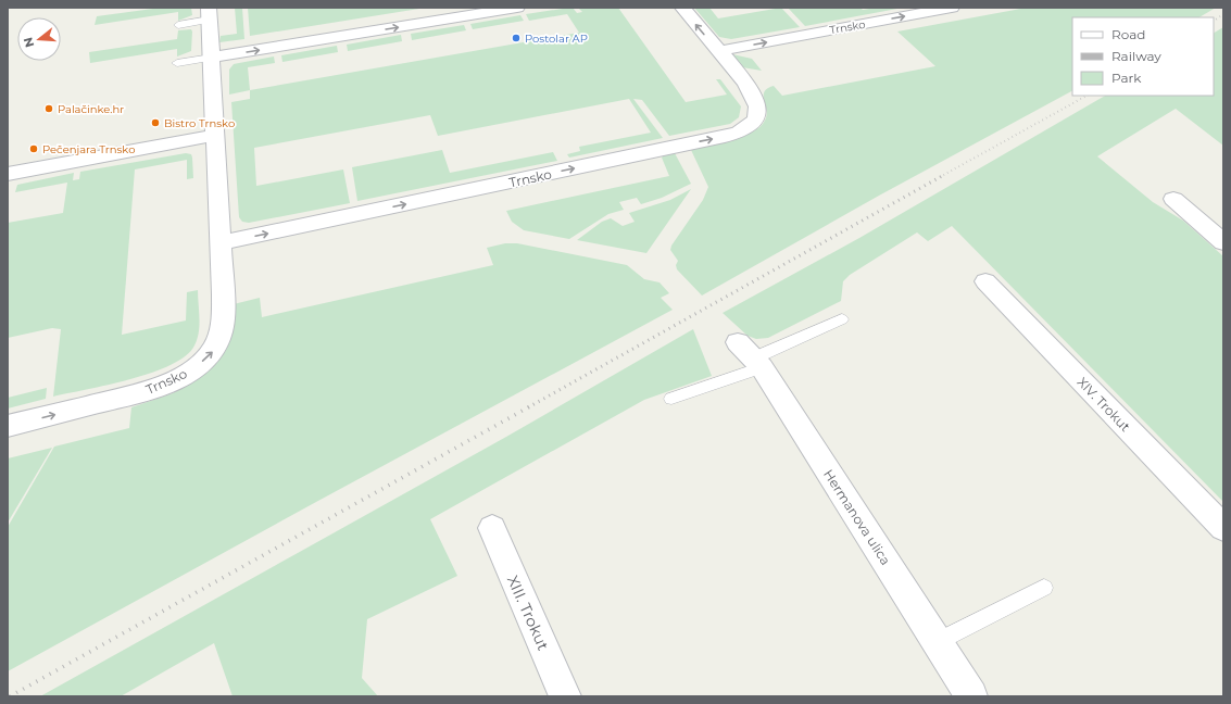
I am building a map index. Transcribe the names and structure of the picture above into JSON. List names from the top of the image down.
{
  "streets": {
    "street": [
      "Trnsko",
      "XIV. Trokut",
      "Hermanova ulica",
      "XIII. Trokut"
    ]
  },
  "one_way": ["Trnsko"],
  "places": [
    "Postolar AP",
    "Palačinke.hr",
    "Bistro Trnsko",
    "Pečenjara Trnsko"
  ],
  "legend": ["Road", "Railway", "Park"],
  "north": "left"
}
